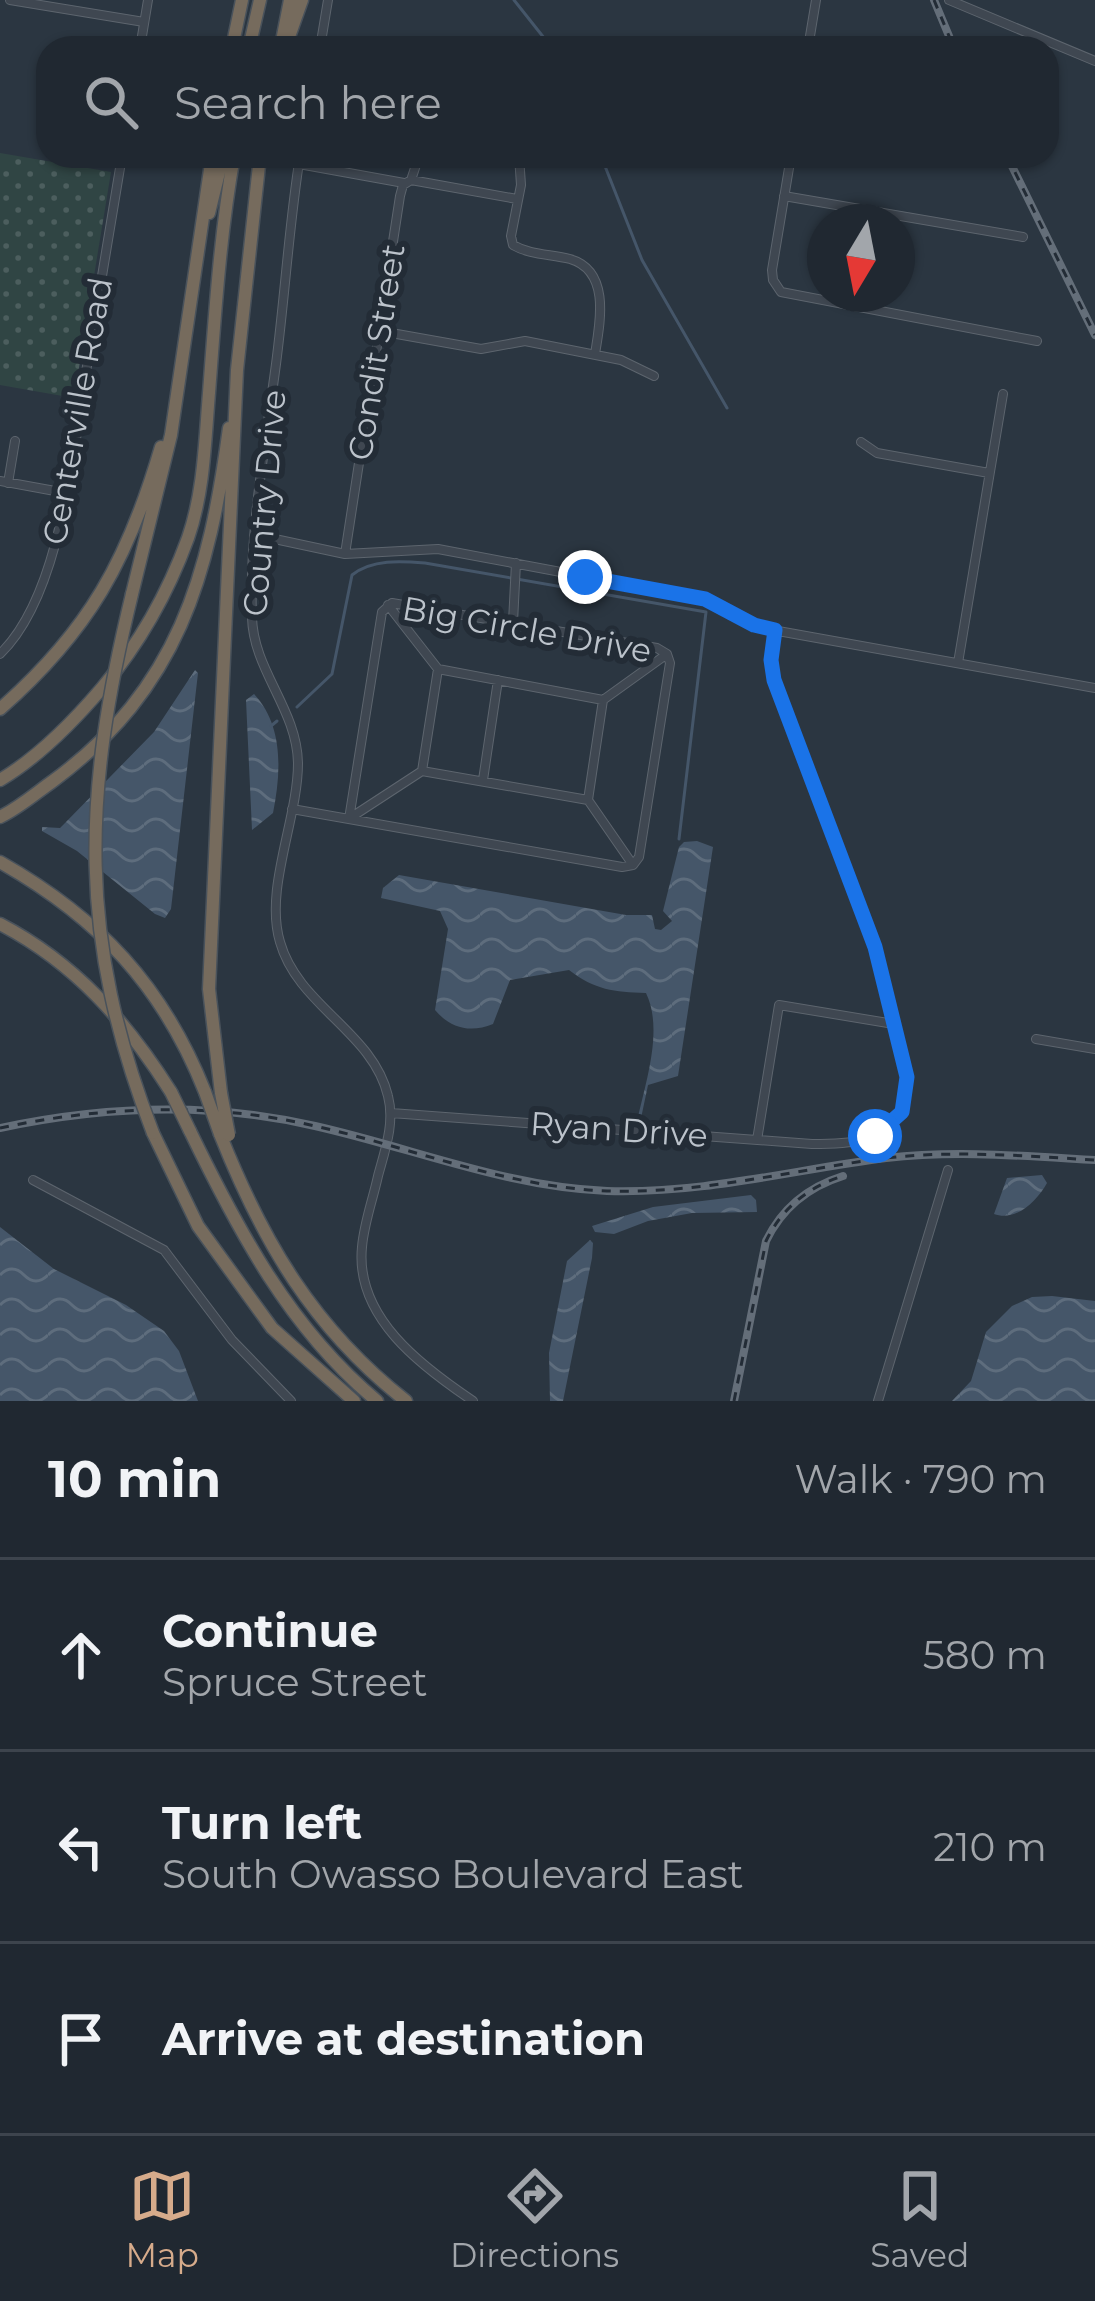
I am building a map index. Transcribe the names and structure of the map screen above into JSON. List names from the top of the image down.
{
  "streets": {
    "street": [
      "Condit Street",
      "Centerville Road",
      "Country Drive",
      "Big Circle Drive",
      "Ryan Drive"
    ]
  },
  "crossings": [
    ["Country Drive", "Ryan Drive"]
  ],
  "north": "bottom",
  "page": {
    "search": "Search here",
    "heading": ["10 min", "Walk · 790 m"],
    "list": [
      ["Continue", "Spruce Street", "580 m"],
      ["Turn left", "South Owasso Boulevard East", "210 m"],
      "Arrive at destination"
    ],
    "nav": ["Map", "Directions", "Saved"]
  }
}
